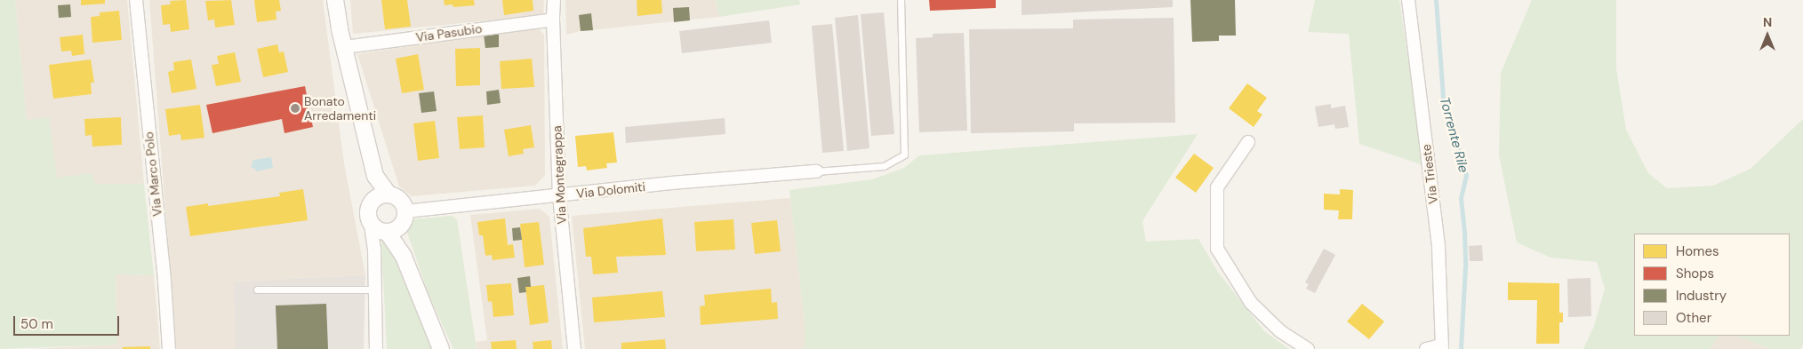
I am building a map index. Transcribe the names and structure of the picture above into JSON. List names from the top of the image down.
{
  "streets": {
    "street": [
      "Via Pasubio",
      "Via Marco Polo",
      "Via Trieste",
      "Via Montegrappa",
      "Via Dolomiti"
    ]
  },
  "crossings": [
    ["Via Pasubio", "Via Montegrappa"],
    ["Via Montegrappa", "Via Dolomiti"]
  ],
  "water": ["Torrente Rile"],
  "places": ["Bonato Arredamenti"],
  "legend": [
    "Homes",
    "Shops",
    "Industry",
    "Other"
  ],
  "scale_bar": "50 m",
  "north": "top"
}
